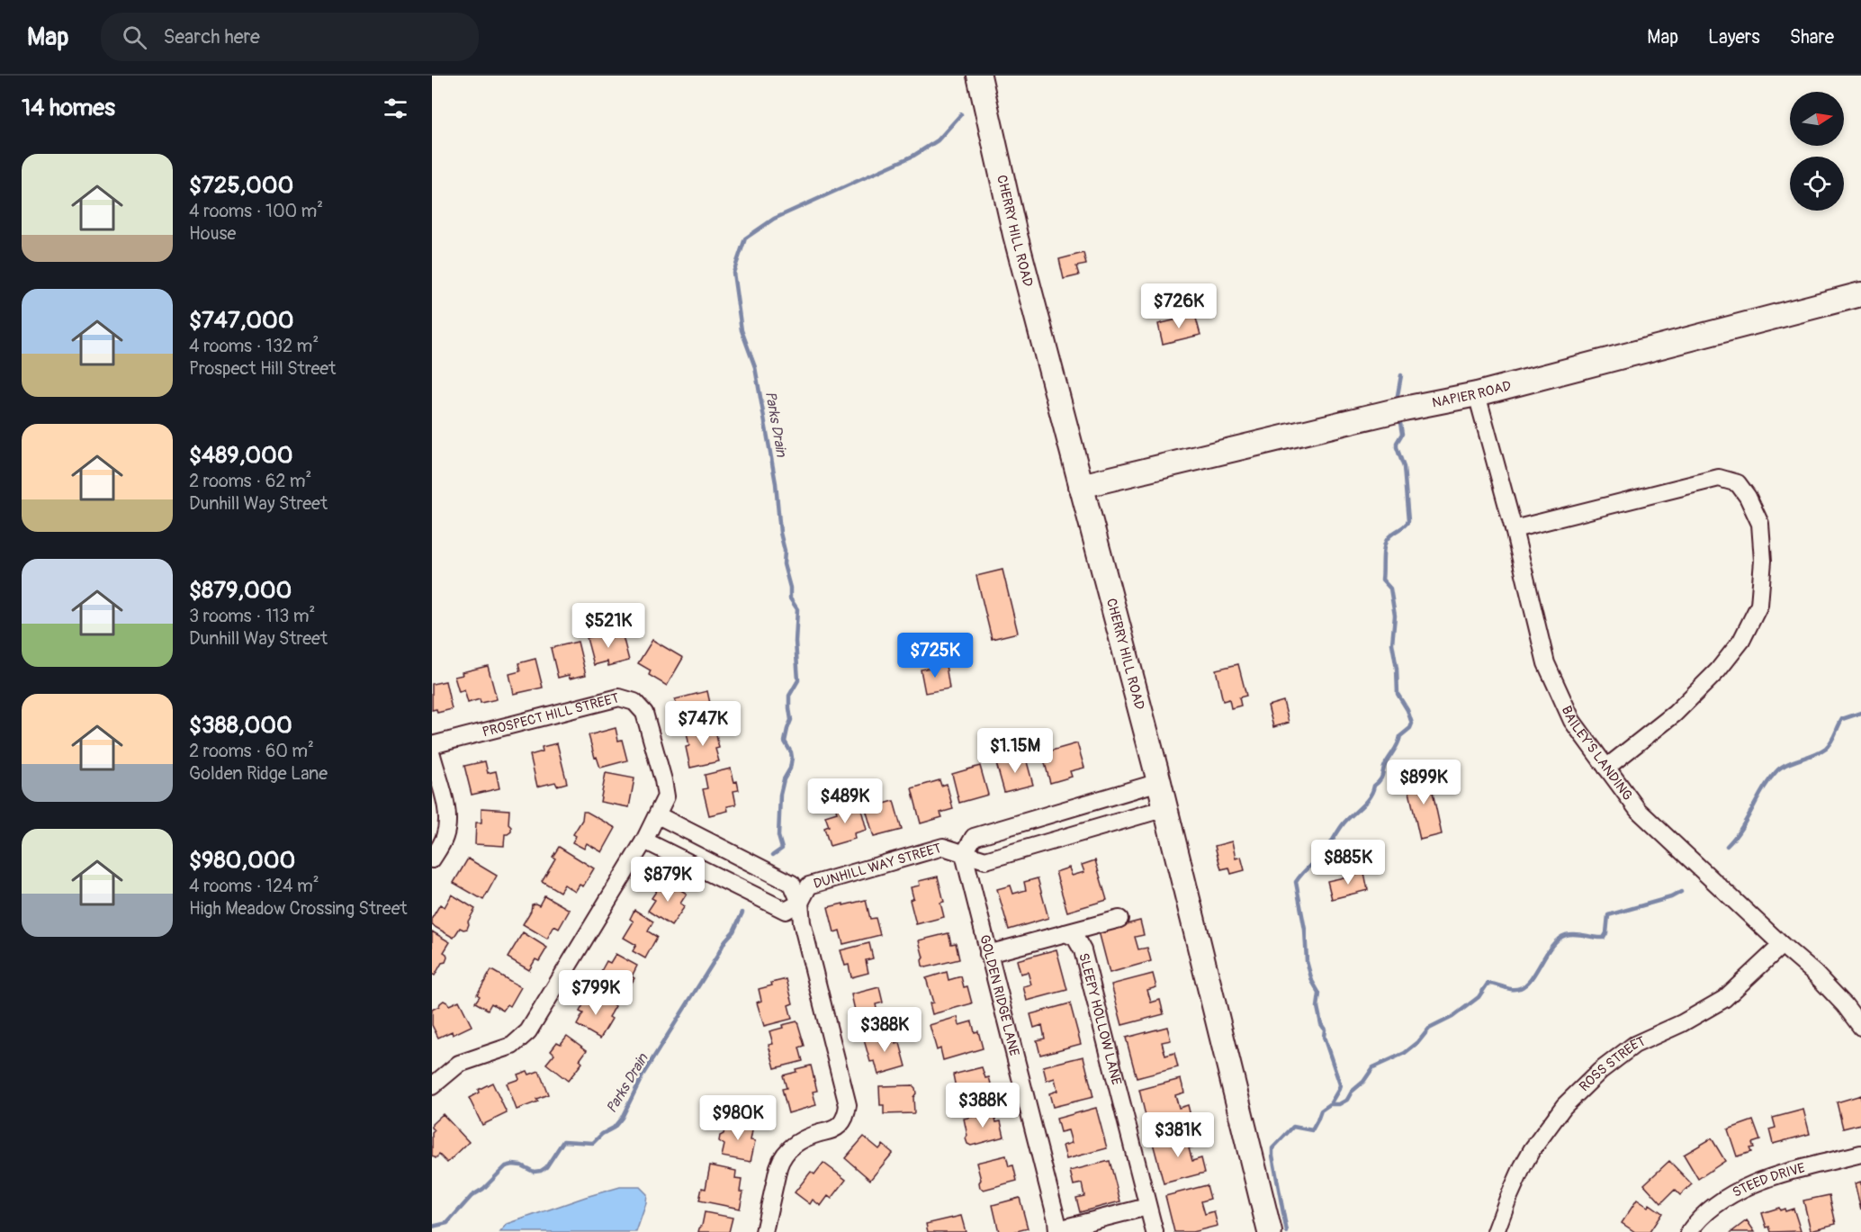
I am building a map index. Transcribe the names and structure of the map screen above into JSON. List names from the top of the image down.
{
  "streets": {
    "street": [
      "CHERRY HILL ROAD",
      "NAPIER ROAD",
      "PROSPECT HILL STREET",
      "BAILEY'S LANDING",
      "DUNHILL WAY STREET",
      "GOLDEN RIDGE LANE",
      "SLEEPY HOLLOW LANE",
      "ROSS STREET",
      "STEED DRIVE"
    ]
  },
  "crossings": [
    ["CHERRY HILL ROAD", "NAPIER ROAD"],
    ["CHERRY HILL ROAD", "DUNHILL WAY STREET"],
    ["NAPIER ROAD", "BAILEY'S LANDING"],
    ["PROSPECT HILL STREET", "DUNHILL WAY STREET"],
    ["BAILEY'S LANDING", "ROSS STREET"],
    ["DUNHILL WAY STREET", "GOLDEN RIDGE LANE"]
  ],
  "water": ["Parks Drain"],
  "north": "right",
  "page": {
    "header": "Map",
    "search": "Search here",
    "nav": ["Map", "Layers", "Share"],
    "heading": "14 homes",
    "list": [
      {
        "name": "$725,000",
        "note": "4 rooms · 100 m² · House"
      },
      {
        "name": "$747,000",
        "note": "4 rooms · 132 m² · Prospect Hill Street"
      },
      {
        "name": "$489,000",
        "note": "2 rooms · 62 m² · Dunhill Way Street"
      },
      {
        "name": "$879,000",
        "note": "3 rooms · 113 m² · Dunhill Way Street"
      },
      {
        "name": "$388,000",
        "note": "2 rooms · 60 m² · Golden Ridge Lane"
      },
      {
        "name": "$980,000",
        "note": "4 rooms · 124 m² · High Meadow Crossing Street"
      }
    ],
    "price": [
      "$726K",
      "$521K",
      "$725K",
      "$747K",
      "$1.15M",
      "$899K",
      "$489K",
      "$885K",
      "$879K",
      "$799K",
      "$388K",
      "$388K",
      "$980K",
      "$381K"
    ]
  }
}
